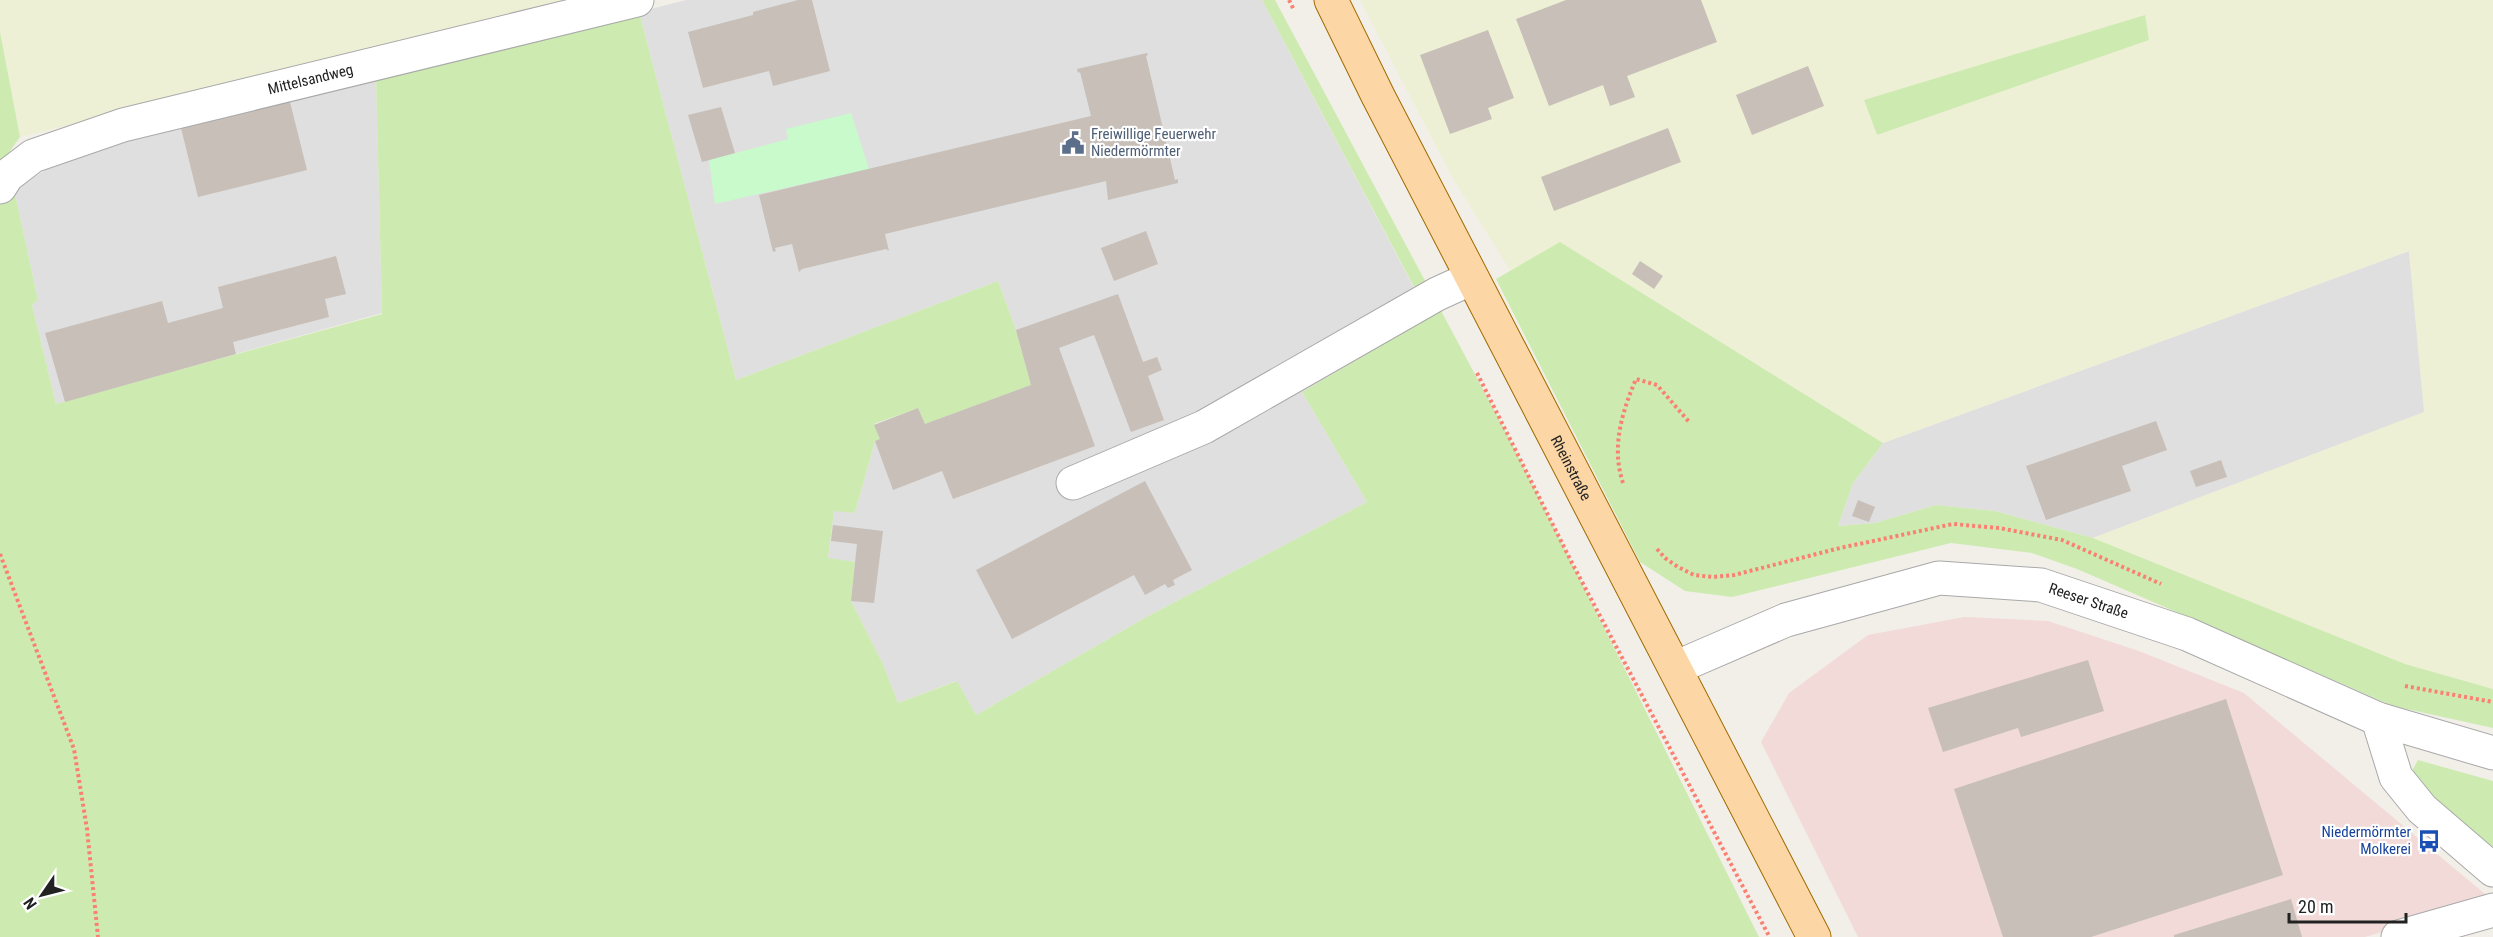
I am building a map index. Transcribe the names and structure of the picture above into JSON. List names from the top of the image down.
{
  "streets": {
    "main road": ["Rheinstraße"],
    "street": ["Mittelsandweg", "Reeser Straße"]
  },
  "crossings": [
    ["Rheinstraße", "Reeser Straße"]
  ],
  "places": {
    "public building": ["Freiwillige Feuerwehr Niedermörmter"],
    "bus stop": ["Niedermörmter Molkerei"]
  },
  "scale_bar": "20 m",
  "north": "bottom left"
}
